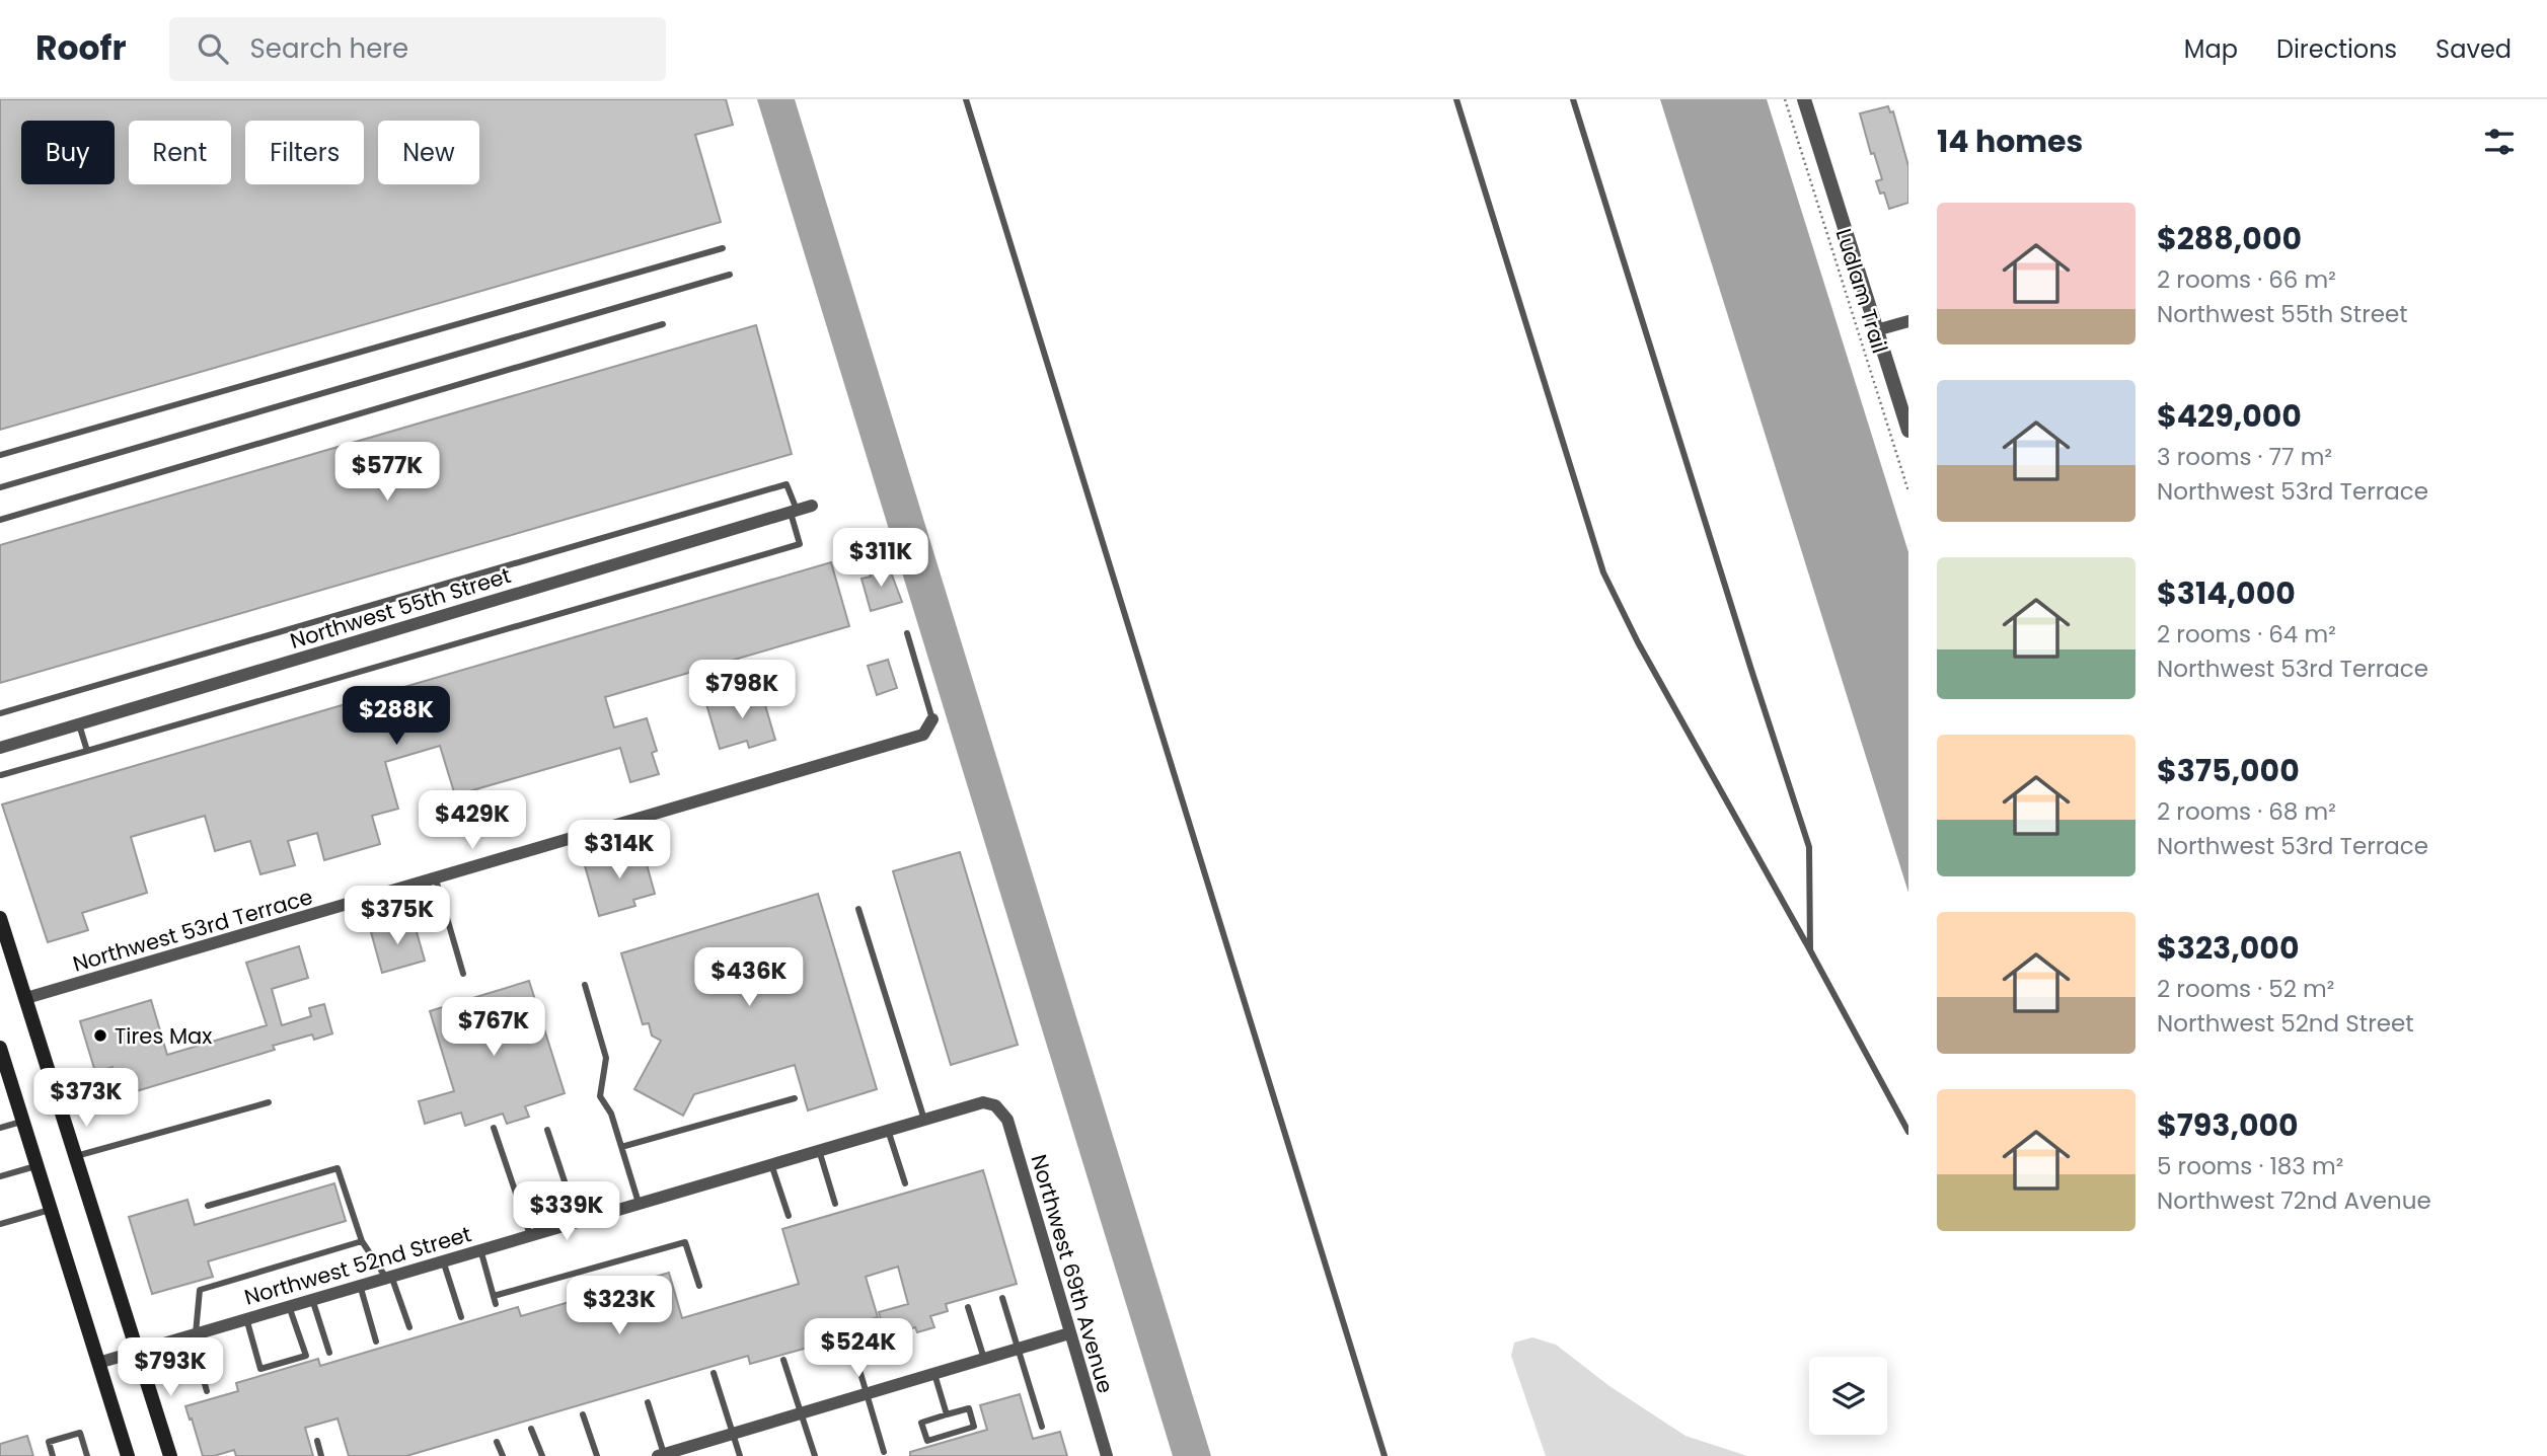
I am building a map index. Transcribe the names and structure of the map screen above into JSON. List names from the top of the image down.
{
  "streets": {
    "street": [
      "Northwest 55th Street",
      "Northwest 53rd Terrace",
      "Northwest 52nd Street",
      "Northwest 69th Avenue"
    ],
    "path": ["Ludlam Trail"]
  },
  "crossings": [
    ["Northwest 52nd Street", "Northwest 69th Avenue"]
  ],
  "places": ["Tires Max"],
  "page": {
    "header": "Roofr",
    "search": "Search here",
    "nav": ["Map", "Directions", "Saved"],
    "heading": "14 homes",
    "chip": [
      "Buy",
      "Rent",
      "Filters",
      "New"
    ],
    "list": [
      {
        "name": "$288,000",
        "note": "2 rooms · 66 m² · Northwest 55th Street"
      },
      {
        "name": "$429,000",
        "note": "3 rooms · 77 m² · Northwest 53rd Terrace"
      },
      {
        "name": "$314,000",
        "note": "2 rooms · 64 m² · Northwest 53rd Terrace"
      },
      {
        "name": "$375,000",
        "note": "2 rooms · 68 m² · Northwest 53rd Terrace"
      },
      {
        "name": "$323,000",
        "note": "2 rooms · 52 m² · Northwest 52nd Street"
      },
      {
        "name": "$793,000",
        "note": "5 rooms · 183 m² · Northwest 72nd Avenue"
      }
    ],
    "price": [
      "$577K",
      "$311K",
      "$798K",
      "$288K",
      "$429K",
      "$314K",
      "$375K",
      "$436K",
      "$767K",
      "$373K",
      "$339K",
      "$323K",
      "$524K",
      "$793K"
    ]
  }
}
